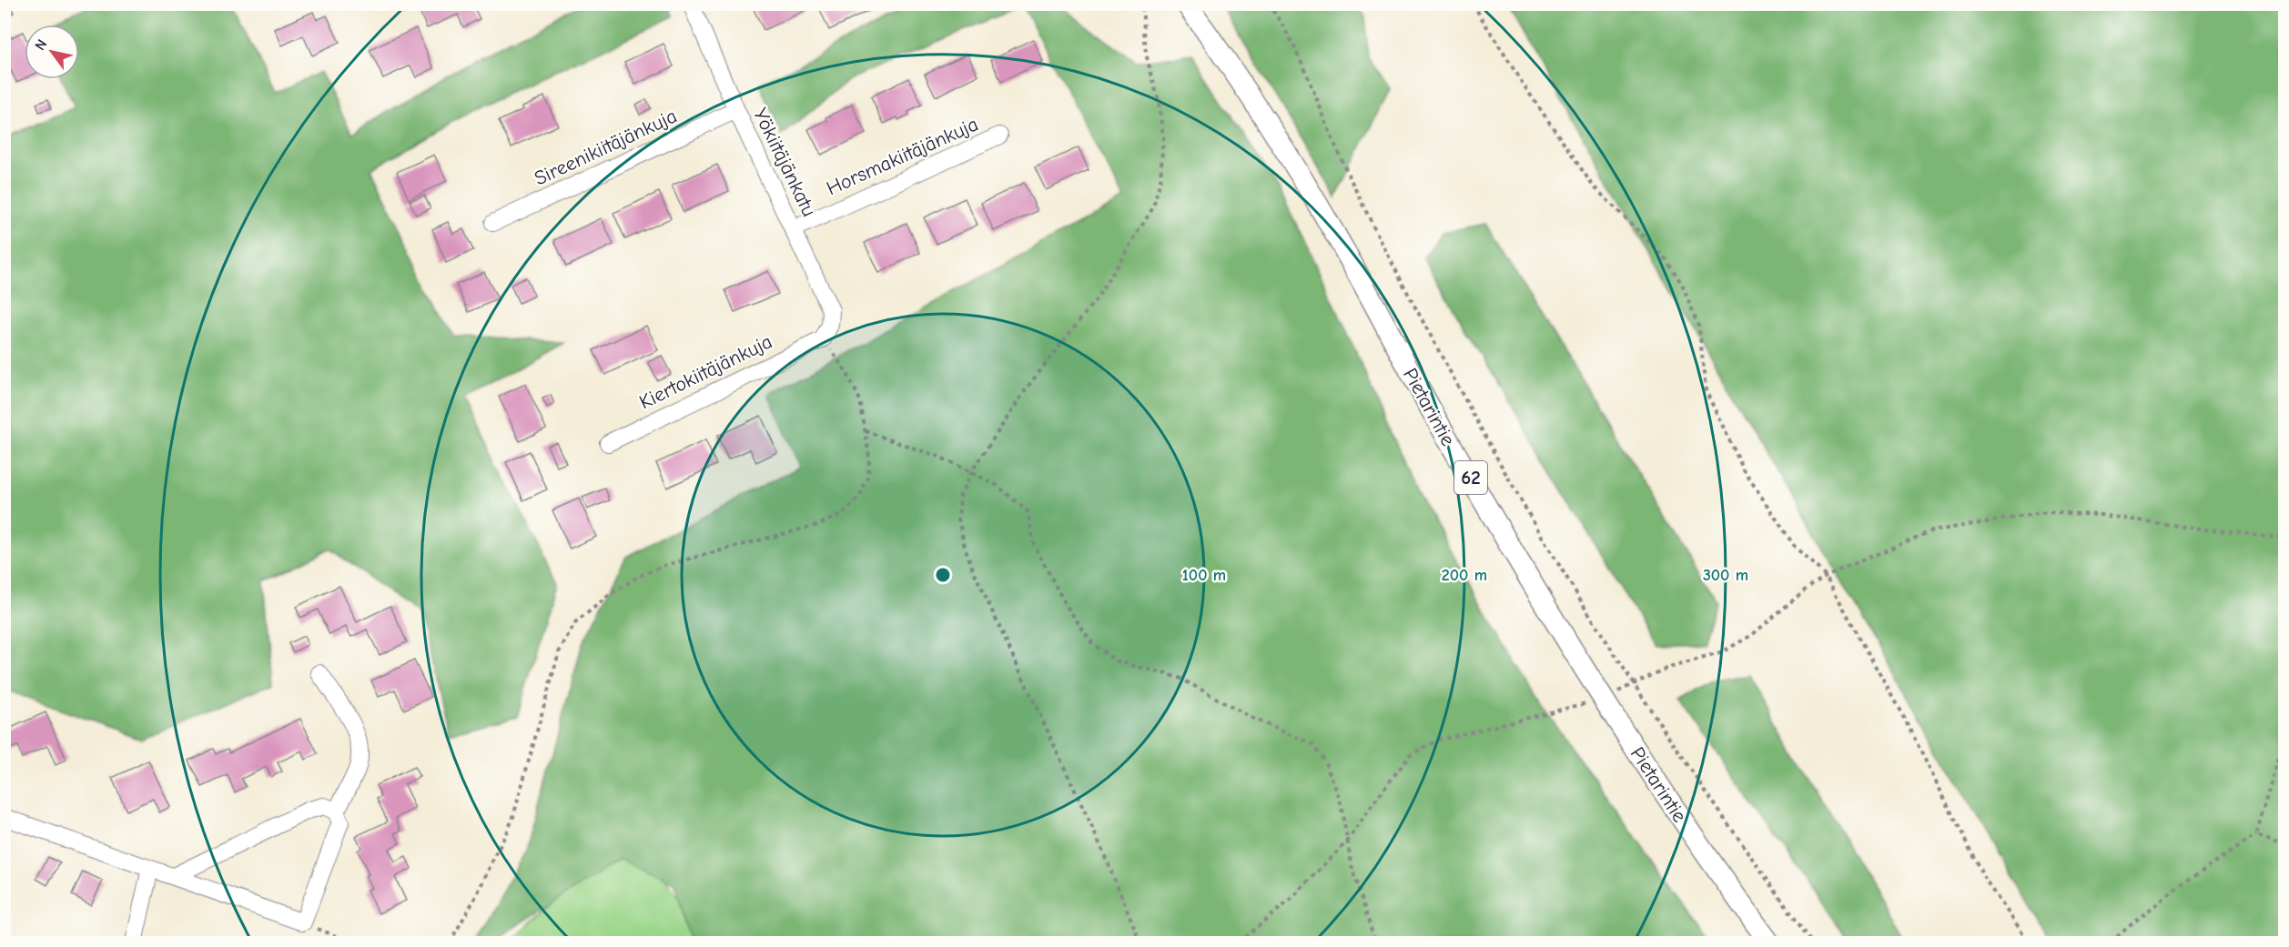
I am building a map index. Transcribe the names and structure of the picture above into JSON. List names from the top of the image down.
{
  "streets": {
    "main road": ["Pietarintie", "62"],
    "street": [
      "Sireenikiitäjänkuja",
      "Horsmakiitäjänkuja",
      "Yökiitäjänkatu",
      "Kiertokiitäjänkuja"
    ]
  },
  "crossings": [
    ["Sireenikiitäjänkuja", "Yökiitäjänkatu"],
    ["Horsmakiitäjänkuja", "Yökiitäjänkatu"],
    ["Yökiitäjänkatu", "Kiertokiitäjänkuja"]
  ],
  "north": "top left",
  "rings": ["100 m", "200 m", "300 m"]
}
